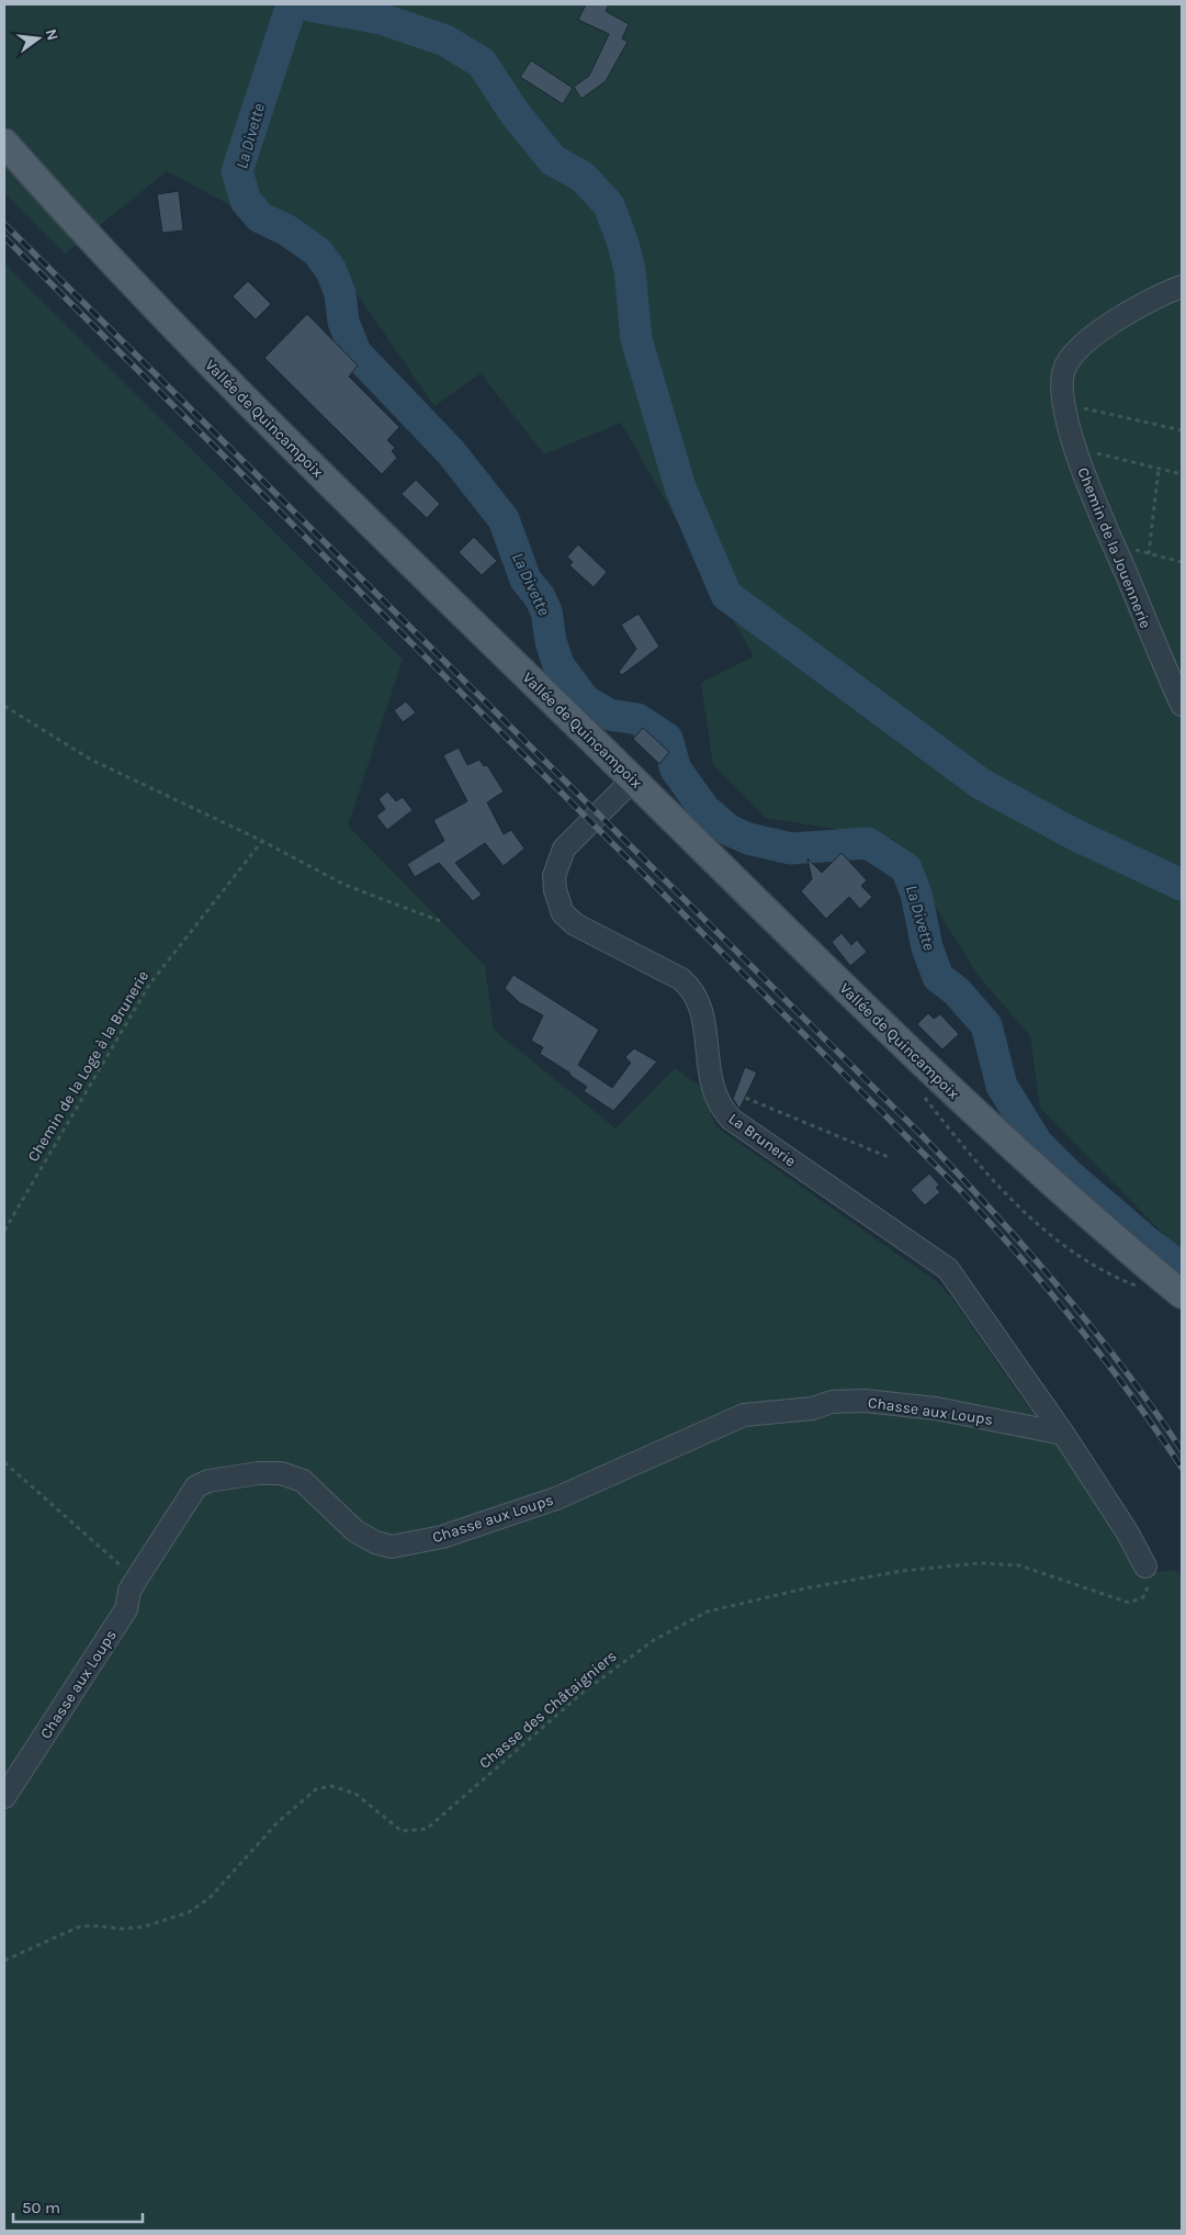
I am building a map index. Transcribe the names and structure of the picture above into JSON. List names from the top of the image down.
{
  "streets": {
    "main road": ["Vallée de Quincampoix"],
    "street": ["Chemin de la Jouennerie", "La Brunerie", "Chasse aux Loups"],
    "path": ["Chemin de la Loge à la Brunerie", "Chasse des Châtaigniers"]
  },
  "crossings": [
    ["Vallée de Quincampoix", "La Brunerie"],
    ["La Brunerie", "Chasse aux Loups"],
    ["La Brunerie", "Chasse des Châtaigniers"]
  ],
  "water": ["La Divette"],
  "scale_bar": "50 m",
  "north": "right"
}
